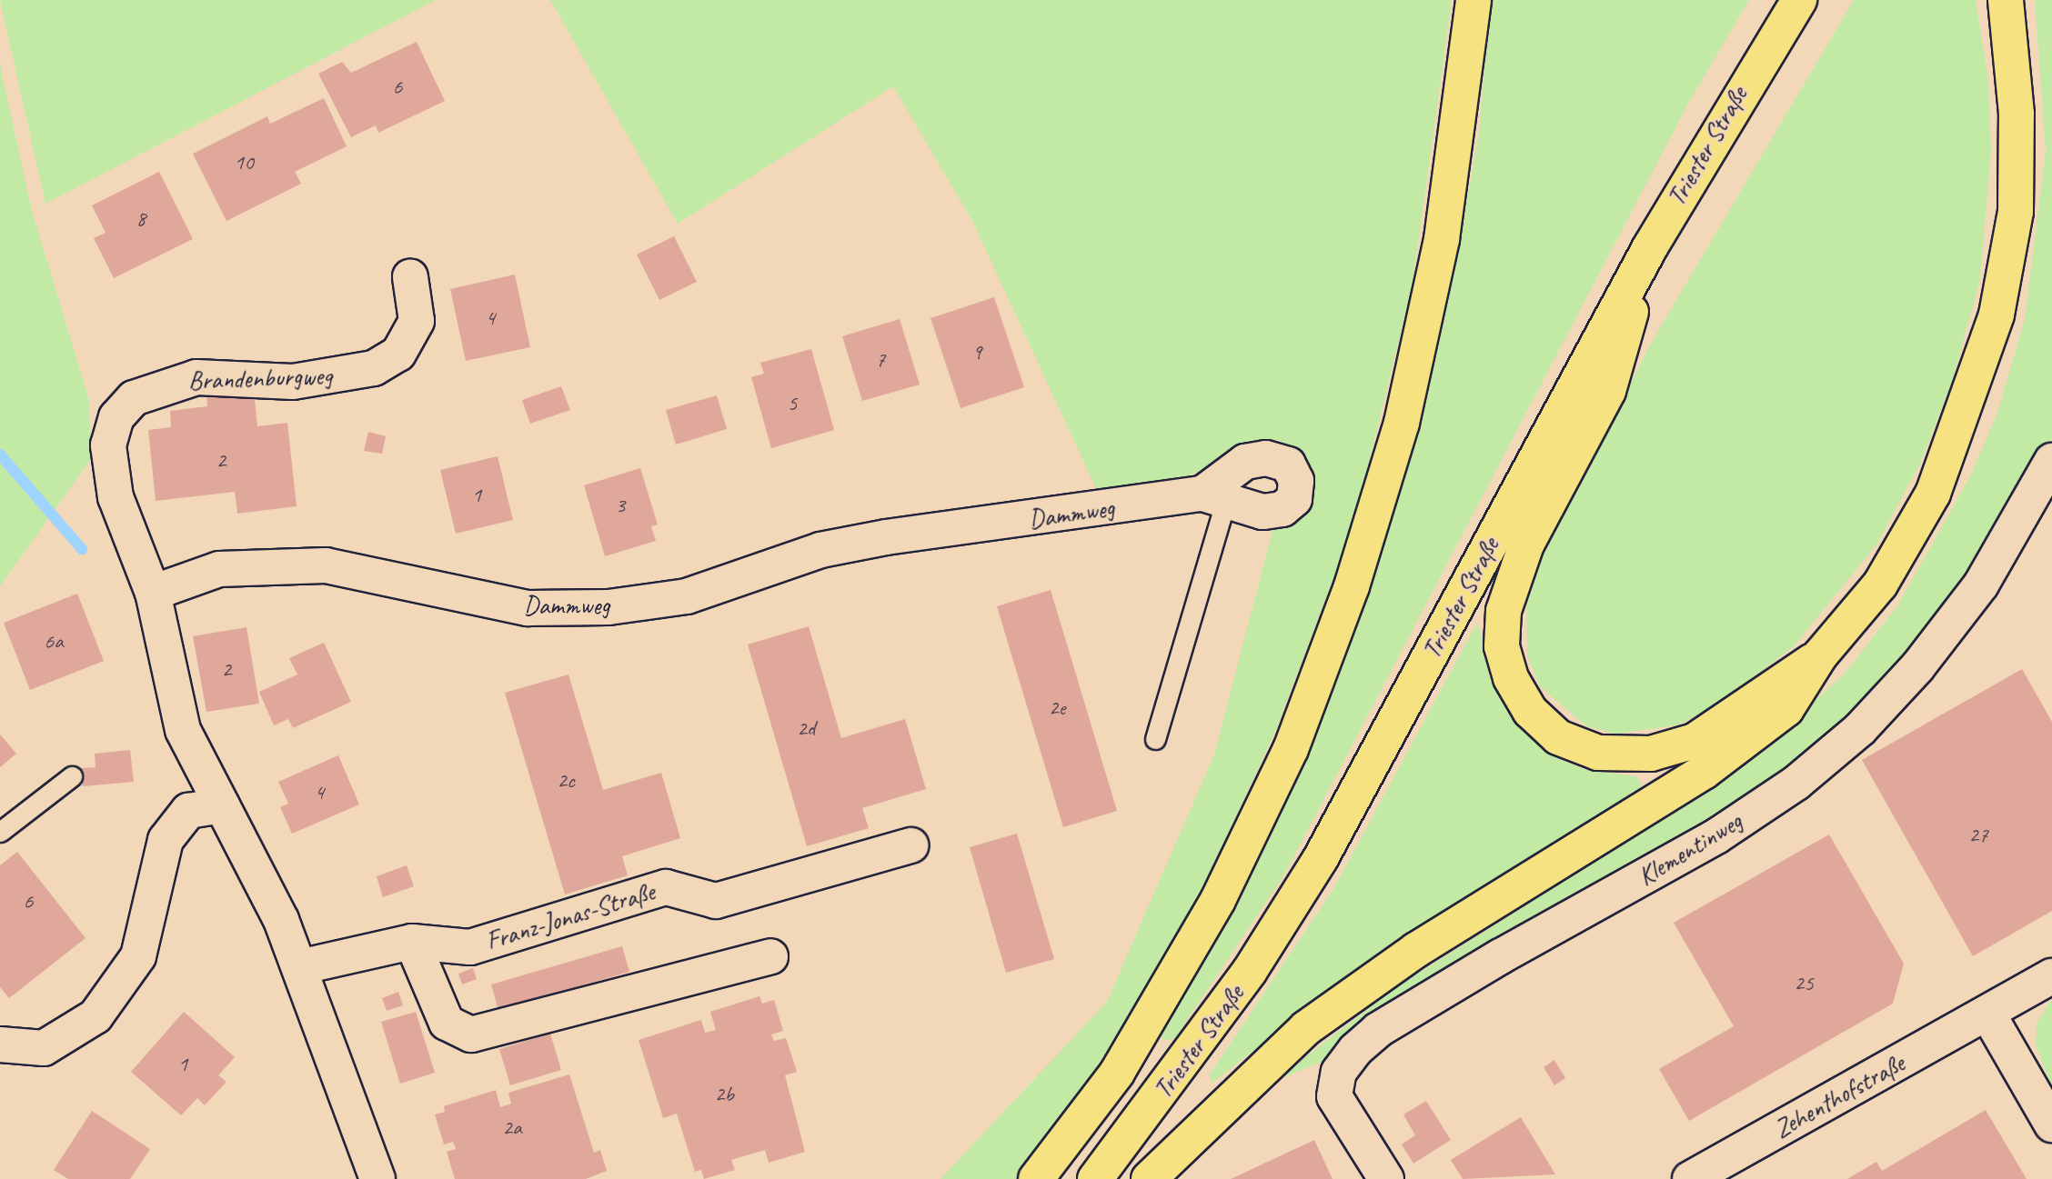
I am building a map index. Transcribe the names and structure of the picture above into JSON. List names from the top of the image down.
{
  "streets": {
    "main road": ["Triester Straße"],
    "street": [
      "Brandenburgweg",
      "Dammweg",
      "Klementinweg",
      "Franz-Jonas-Straße",
      "Zehenthofstraße"
    ]
  },
  "crossings": [
    ["Brandenburgweg", "Dammweg"]
  ],
  "house_numbers": [
    "6",
    "10",
    "8",
    "4",
    "9",
    "7",
    "5",
    "2",
    "1",
    "3",
    "6a",
    "2",
    "2e",
    "2d",
    "2c",
    "4",
    "27",
    "6",
    "25",
    "1",
    "2b",
    "2a"
  ]
}
